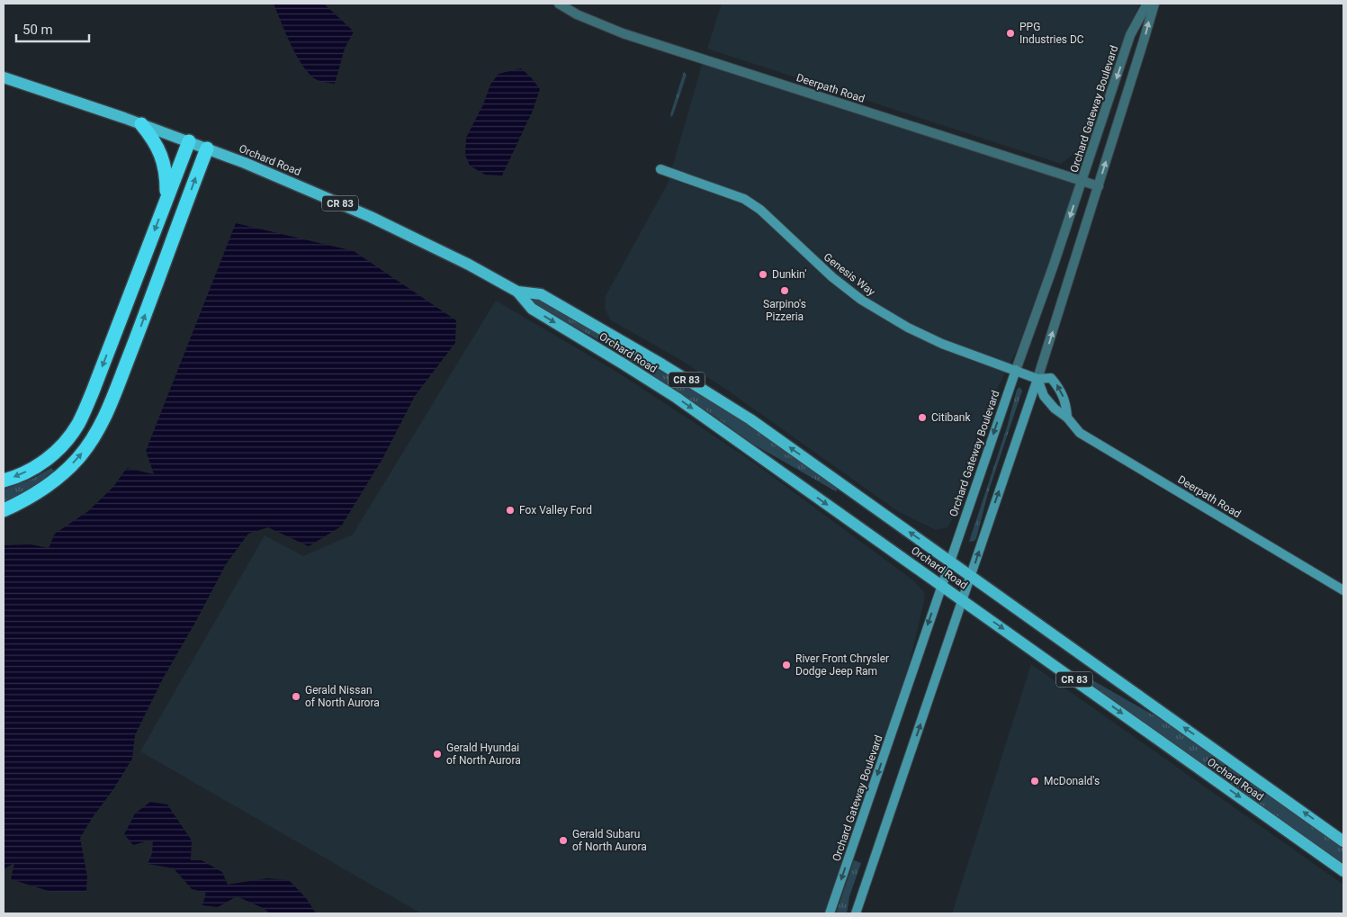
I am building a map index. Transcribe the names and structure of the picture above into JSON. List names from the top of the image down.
{
  "streets": {
    "main road": ["Orchard Road", "CR 83"],
    "street": ["Deerpath Road", "Orchard Gateway Boulevard", "Genesis Way"]
  },
  "crossings": [
    ["Deerpath Road", "Orchard Gateway Boulevard"],
    ["Deerpath Road", "Genesis Way"],
    ["Orchard Gateway Boulevard", "Orchard Road"],
    ["Orchard Gateway Boulevard", "Genesis Way"]
  ],
  "places": [
    "PPG Industries DC",
    "Dunkin'",
    "Sarpino's Pizzeria",
    "Citibank",
    "Fox Valley Ford",
    "River Front Chrysler Dodge Jeep Ram",
    "Gerald Nissan of North Aurora",
    "Gerald Hyundai of North Aurora",
    "McDonald's",
    "Gerald Subaru of North Aurora"
  ],
  "scale_bar": "50 m"
}
